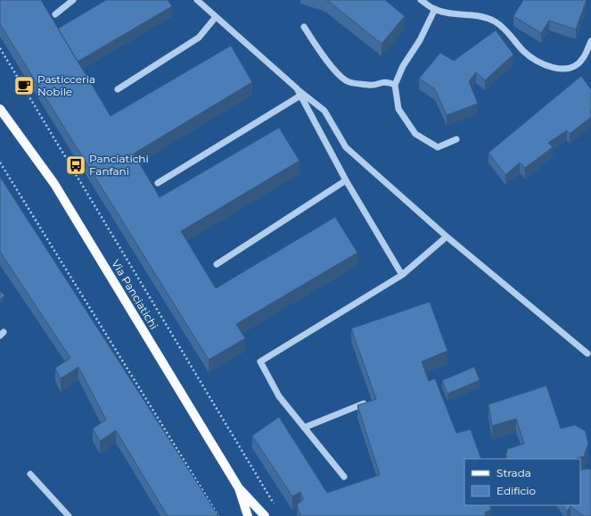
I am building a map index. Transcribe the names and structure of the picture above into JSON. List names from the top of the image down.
{
  "streets": {
    "main road": ["Via Panciatichi"]
  },
  "places": {
    "cafe": ["Pasticceria Nobile"],
    "bus stop": ["Panciatichi Fanfani"]
  },
  "legend": ["Strada", "Edificio"]
}
